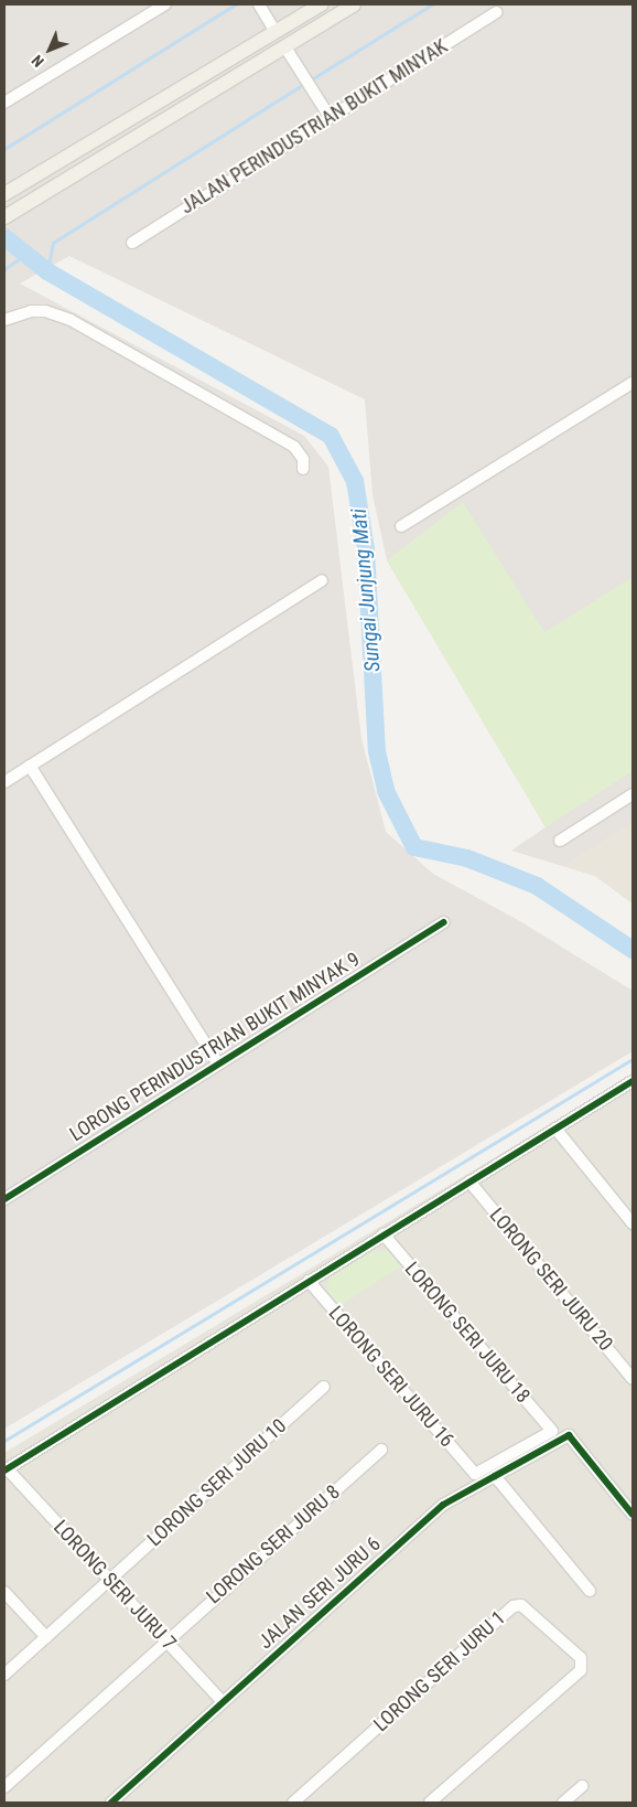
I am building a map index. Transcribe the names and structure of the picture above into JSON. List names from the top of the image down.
{
  "streets": {
    "street": [
      "JALAN PERINDUSTRIAN BUKIT MINYAK",
      "LORONG PERINDUSTRIAN BUKIT MINYAK 9",
      "LORONG SERI JURU 20",
      "LORONG SERI JURU 18",
      "LORONG SERI JURU 16",
      "LORONG SERI JURU 10",
      "LORONG SERI JURU 8",
      "LORONG SERI JURU 7",
      "JALAN SERI JURU 6",
      "LORONG SERI JURU 1"
    ]
  },
  "crossings": [
    ["LORONG SERI JURU 18", "LORONG SERI JURU 16"],
    ["LORONG SERI JURU 10", "LORONG SERI JURU 7"],
    ["LORONG SERI JURU 8", "LORONG SERI JURU 7"],
    ["LORONG SERI JURU 7", "JALAN SERI JURU 6"]
  ],
  "water": ["Sungai Junjung Mati"],
  "north": "bottom left"
}
